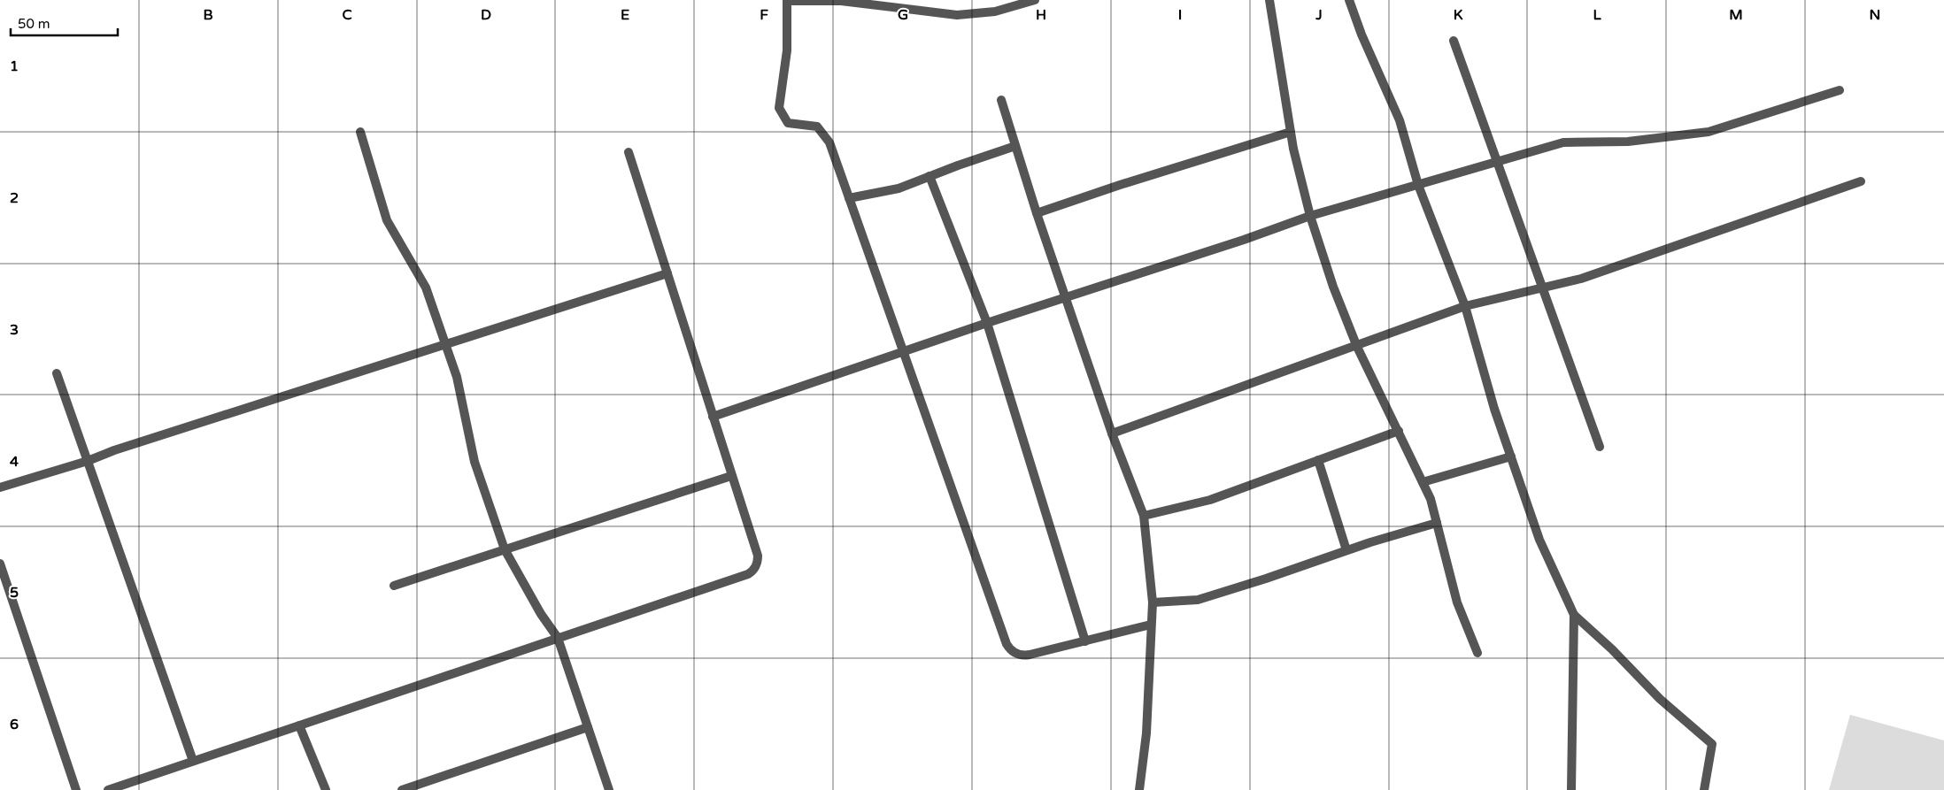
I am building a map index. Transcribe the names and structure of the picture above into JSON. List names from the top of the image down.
{
  "scale_bar": "50 m",
  "grid": {
    "columns": [
      "B",
      "C",
      "D",
      "E",
      "F",
      "G",
      "H",
      "I",
      "J",
      "K",
      "L",
      "M",
      "N"
    ],
    "rows": [
      "1",
      "2",
      "3",
      "4",
      "5",
      "6"
    ]
  }
}
